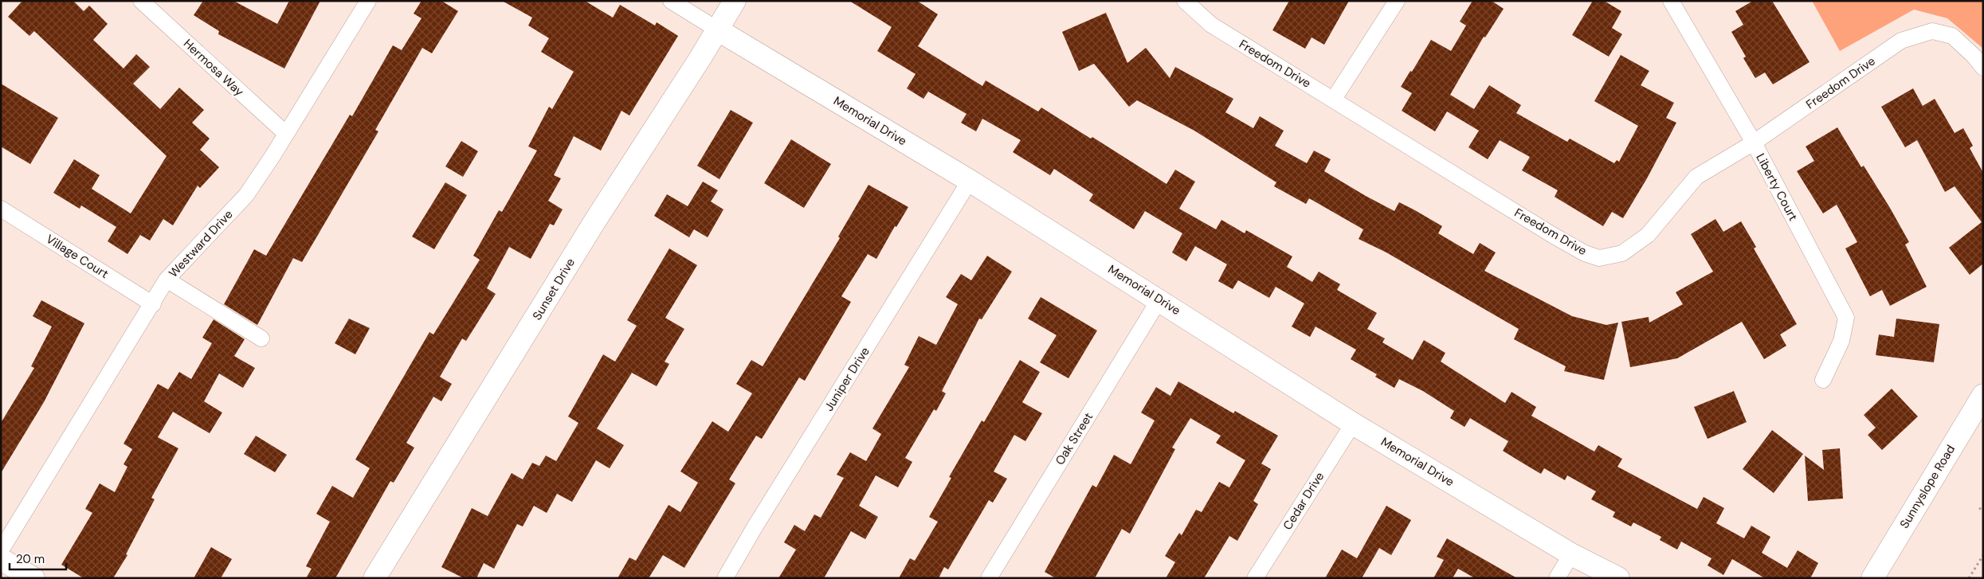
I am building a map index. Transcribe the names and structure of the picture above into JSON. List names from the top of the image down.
{
  "streets": {
    "street": [
      "Freedom Drive",
      "Hermosa Way",
      "Memorial Drive",
      "Liberty Court",
      "Westward Drive",
      "Village Court",
      "Sunset Drive",
      "Juniper Drive",
      "Oak Street",
      "Sunnyslope Road",
      "Cedar Drive"
    ]
  },
  "crossings": [
    ["Freedom Drive", "Liberty Court"],
    ["Hermosa Way", "Westward Drive"],
    ["Memorial Drive", "Sunset Drive"],
    ["Memorial Drive", "Juniper Drive"],
    ["Memorial Drive", "Oak Street"],
    ["Memorial Drive", "Cedar Drive"],
    ["Westward Drive", "Village Court"]
  ],
  "scale_bar": "20 m"
}
